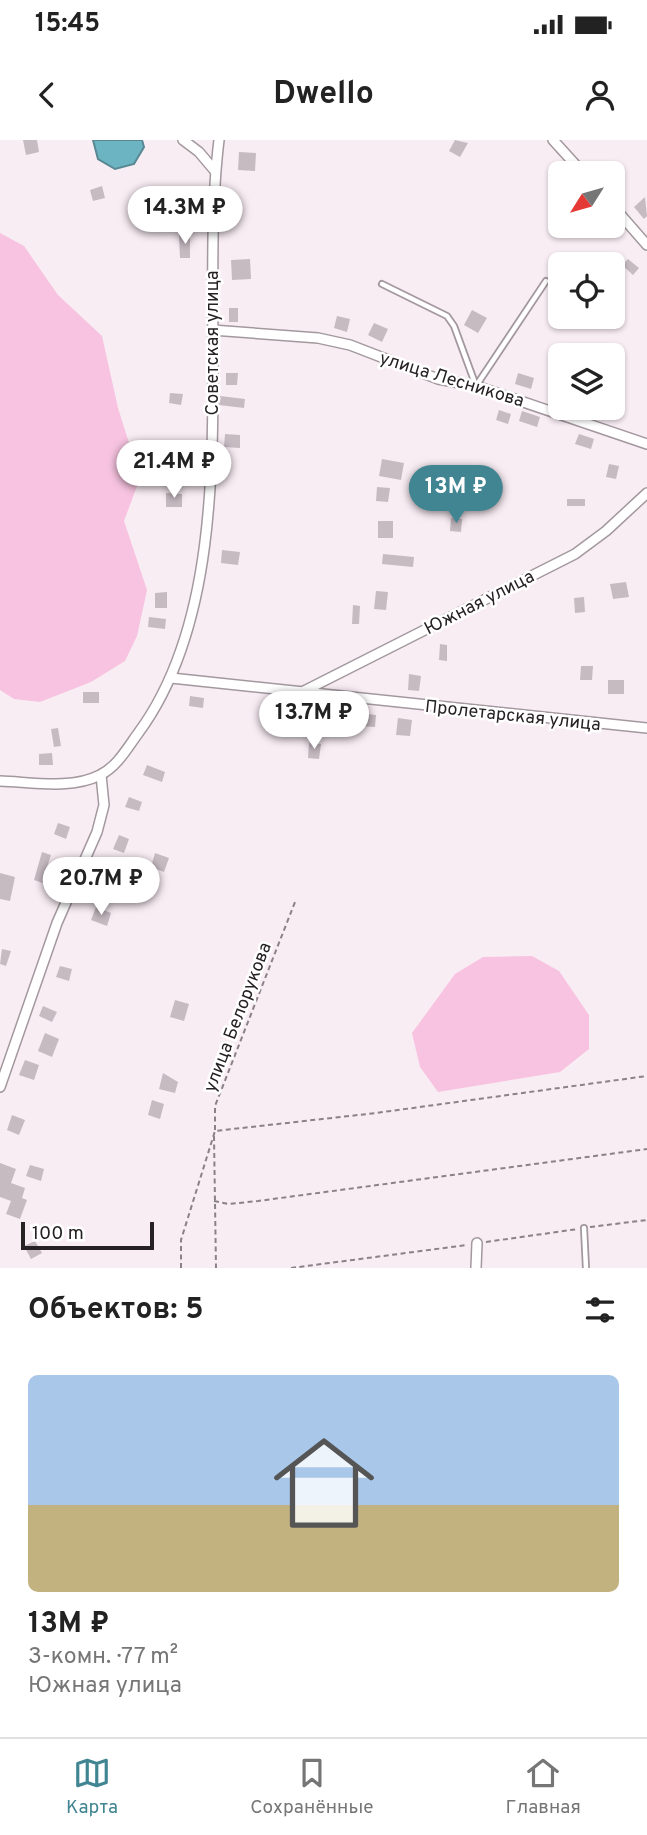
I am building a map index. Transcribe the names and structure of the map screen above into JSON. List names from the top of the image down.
{
  "streets": {
    "street": [
      "Советская улица",
      "улица Лесникова",
      "Южная улица",
      "Пролетарская улица"
    ],
    "path": ["улица Белорукова"]
  },
  "crossings": [
    ["Советская улица", "улица Лесникова"],
    ["Советская улица", "Пролетарская улица"],
    ["Южная улица", "Пролетарская улица"]
  ],
  "scale_bar": "100 m",
  "north": "bottom left",
  "page": {
    "status": "15:45",
    "header": "Dwello",
    "price": [
      "14.3M ₽",
      "21.4M ₽",
      "13M ₽",
      "13.7M ₽",
      "20.7M ₽"
    ],
    "scale": "100 m",
    "heading": "Объектов: 5",
    "list": [
      {
        "name": "13M ₽",
        "note": "3-комн. · 77 m² · Южная улица"
      }
    ],
    "tabs": ["Карта", "Сохранённые", "Главная"]
  }
}
